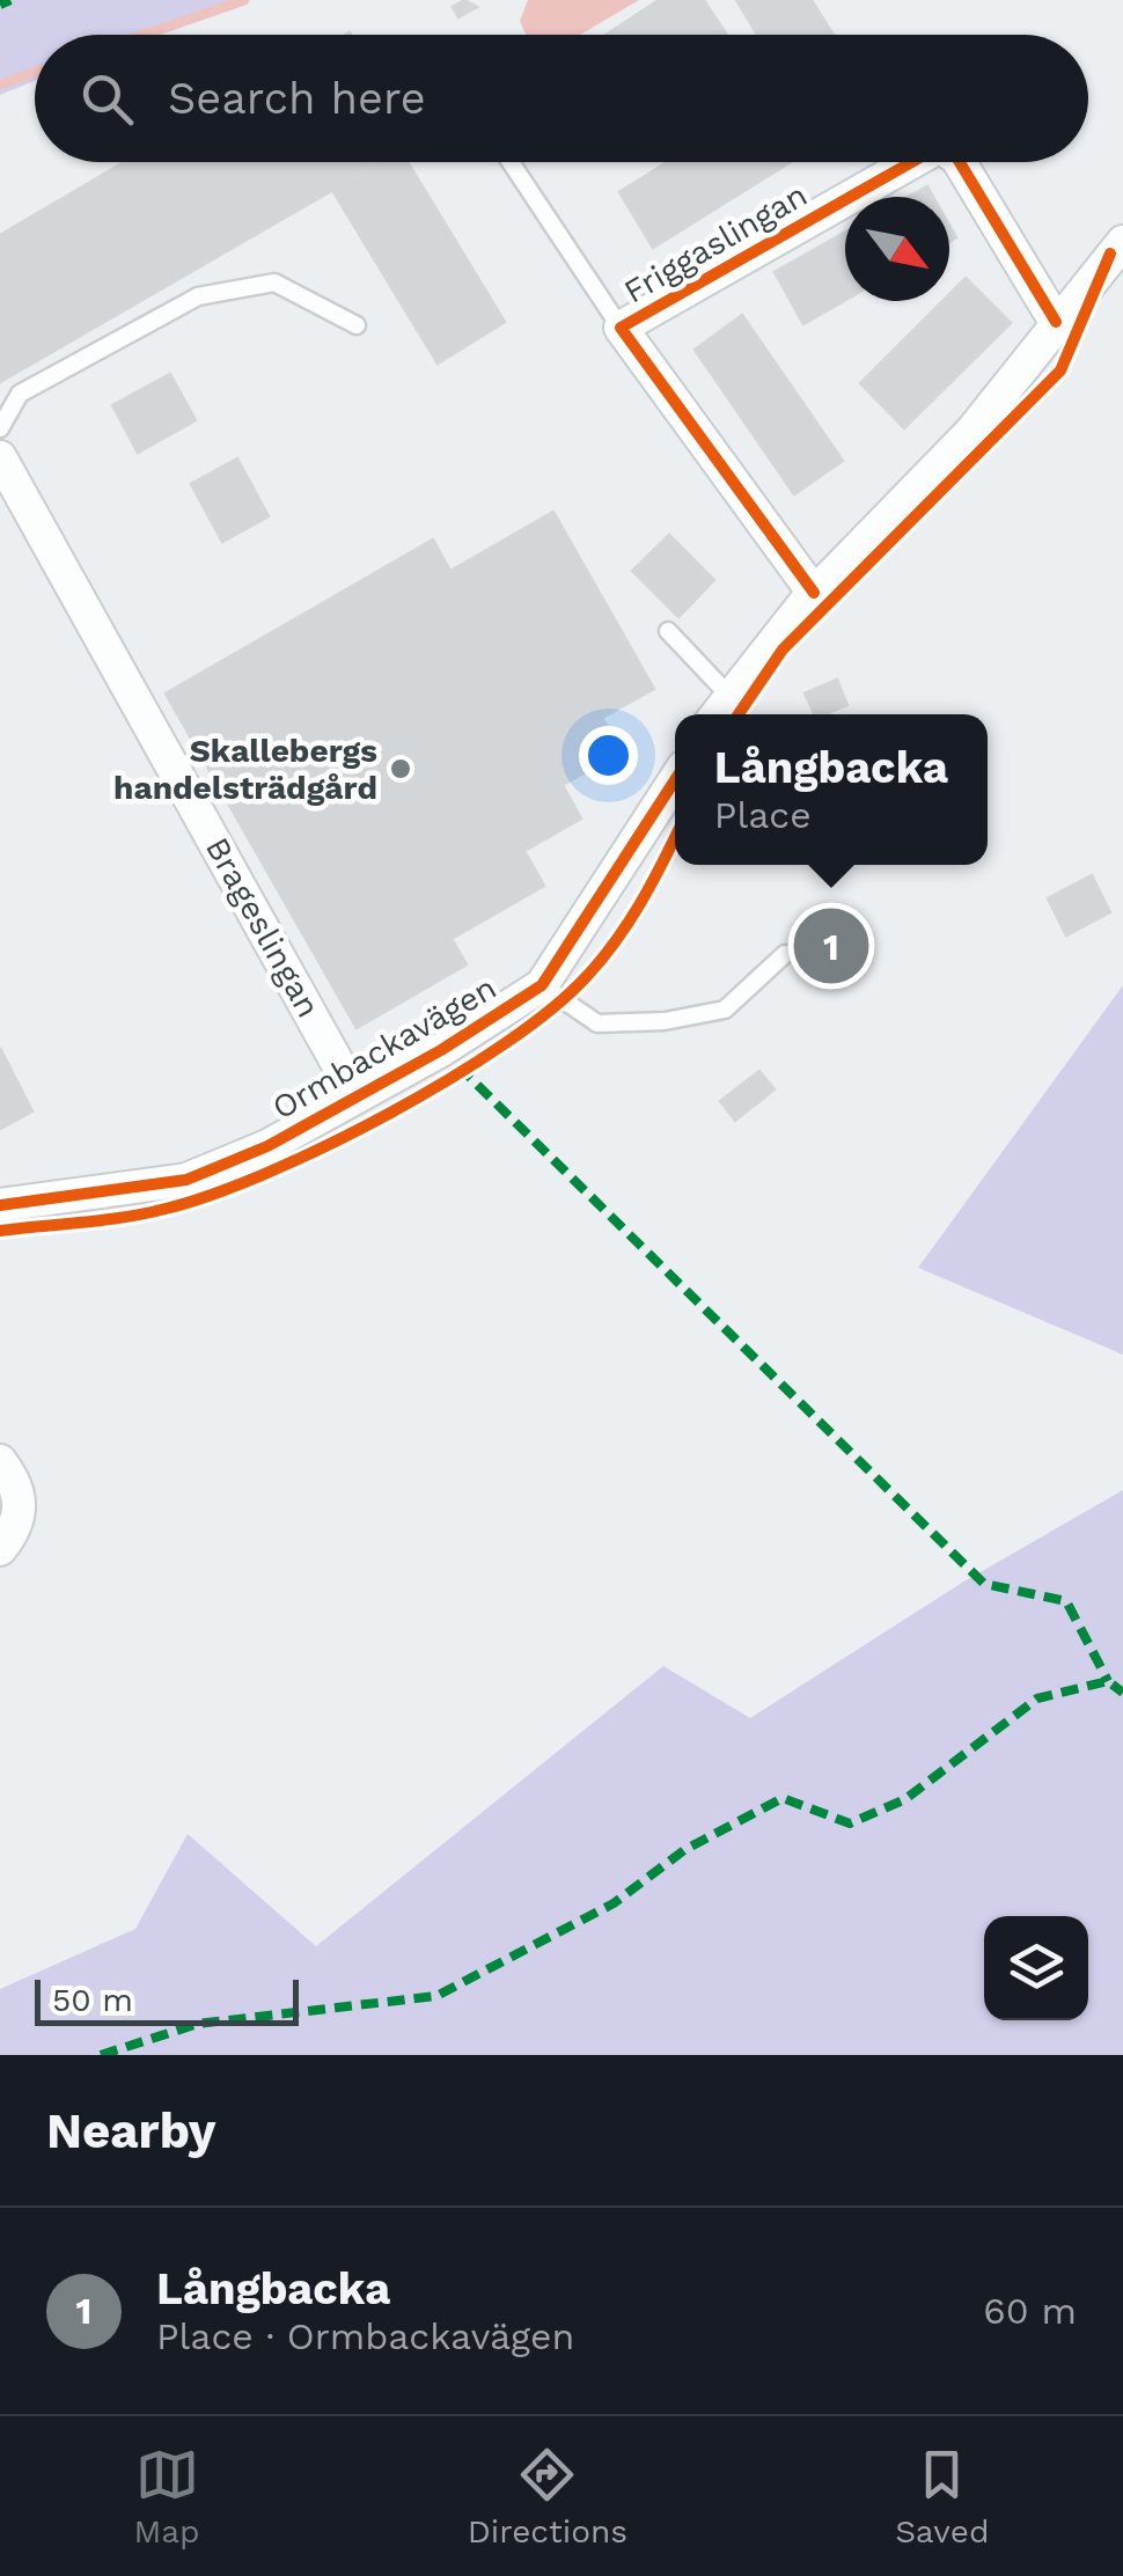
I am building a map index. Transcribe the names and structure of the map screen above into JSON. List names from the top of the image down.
{
  "streets": {
    "street": ["Friggaslingan", "Brageslingan", "Ormbackavägen"]
  },
  "crossings": [
    ["Brageslingan", "Ormbackavägen"]
  ],
  "places": ["Skallebergs handelsträdgård"],
  "scale_bar": "50 m",
  "north": "bottom right",
  "page": {
    "search": "Search here",
    "popup": ["Långbacka", "Place"],
    "pins": "1",
    "scale": "50 m",
    "heading": "Nearby",
    "list": [
      {
        "mark": "1",
        "name": "Långbacka",
        "note": "Place · Ormbackavägen",
        "value": "60 m"
      }
    ],
    "nav": ["Map", "Directions", "Saved"]
  }
}
